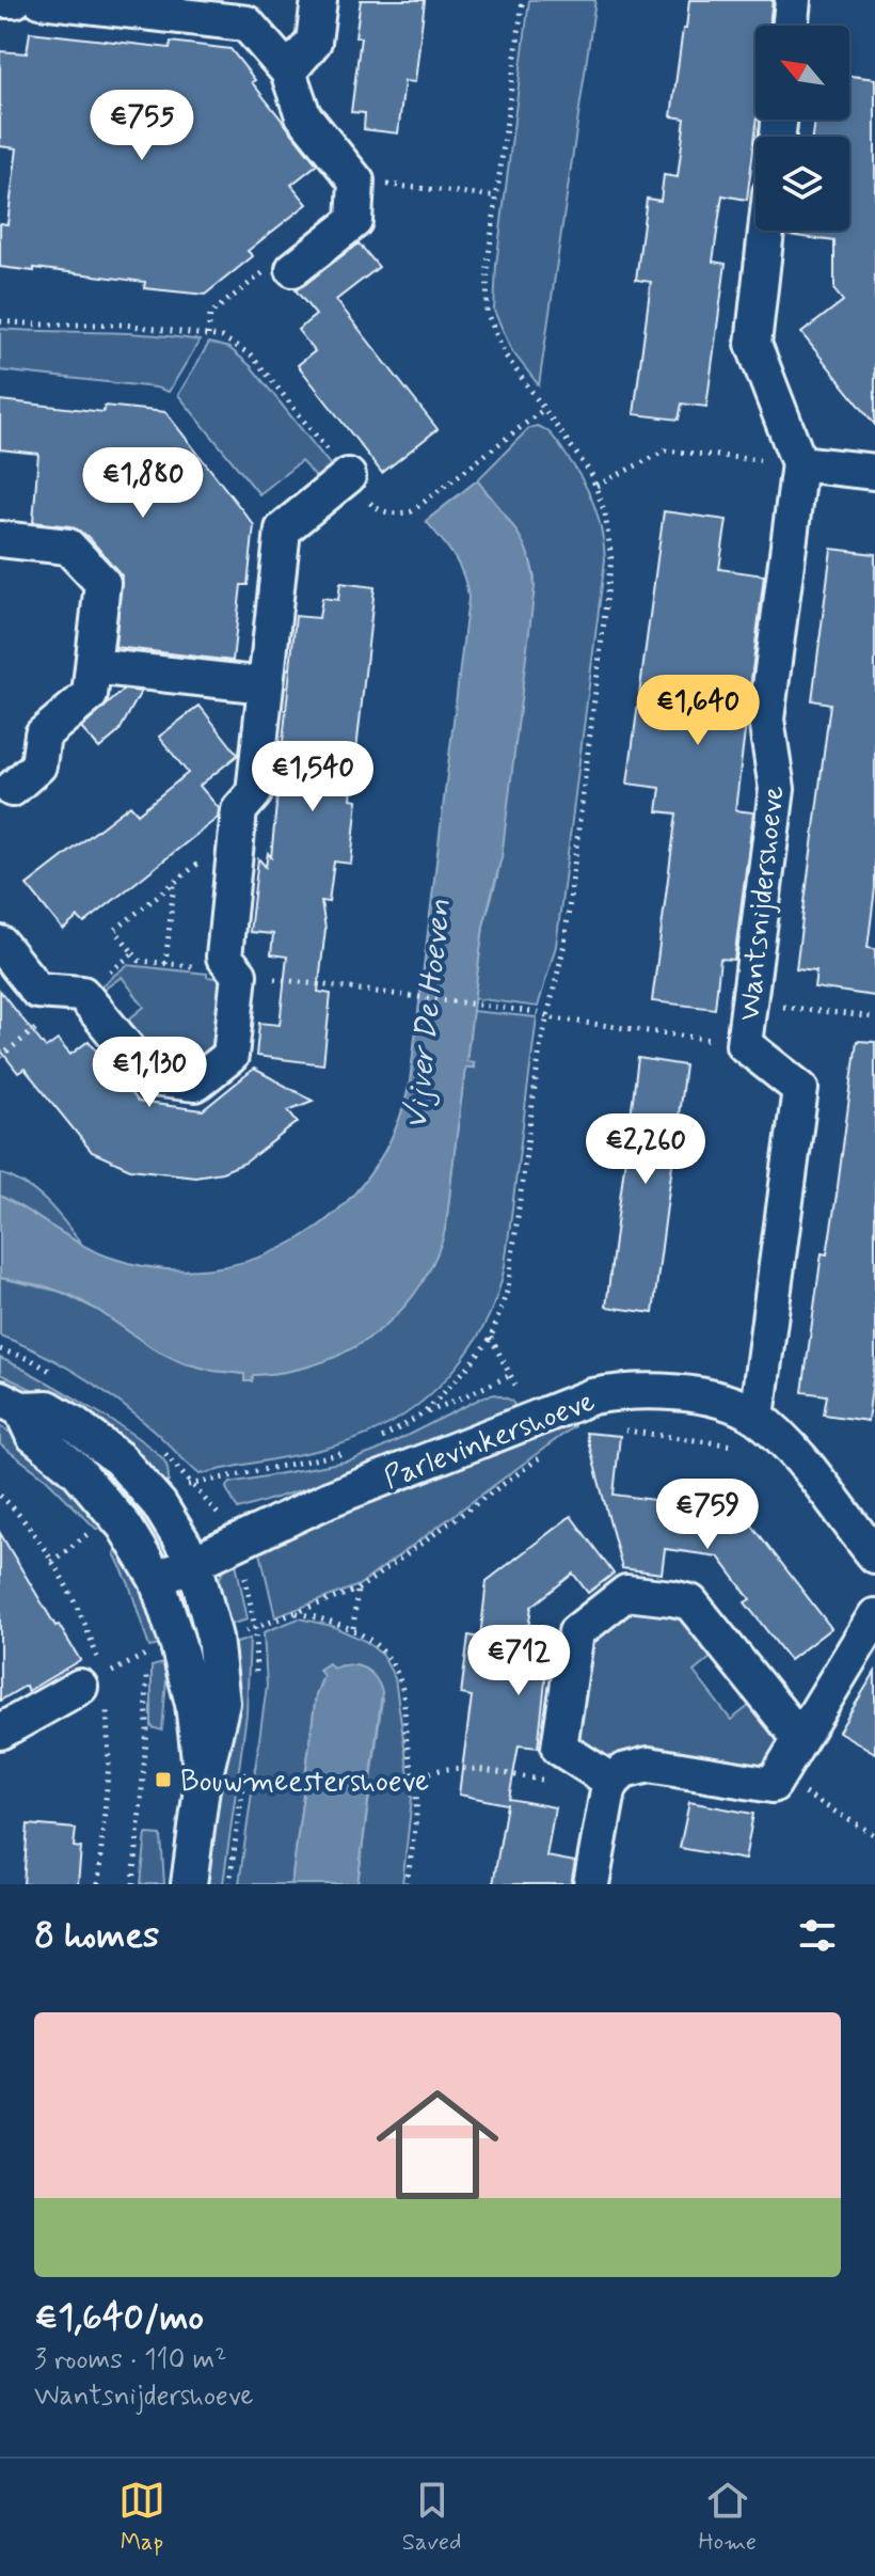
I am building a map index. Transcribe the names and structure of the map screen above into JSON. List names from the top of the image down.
{
  "streets": {
    "street": ["Wantsnijdershoeve", "Parlevinkershoeve"]
  },
  "crossings": [
    ["Wantsnijdershoeve", "Parlevinkershoeve"]
  ],
  "water": ["Vijver De Hoeven"],
  "places": {
    "transit": ["Bouwmeestershoeve"]
  },
  "north": "top left",
  "page": {
    "price": [
      "€755",
      "€1,880",
      "€1,640",
      "€1,540",
      "€1,130",
      "€2,260",
      "€759",
      "€712"
    ],
    "heading": "8 homes",
    "list": [
      {
        "name": "€1,640/mo",
        "note": "3 rooms · 110 m² · Wantsnijdershoeve"
      }
    ],
    "tabs": ["Map", "Saved", "Home"]
  }
}
